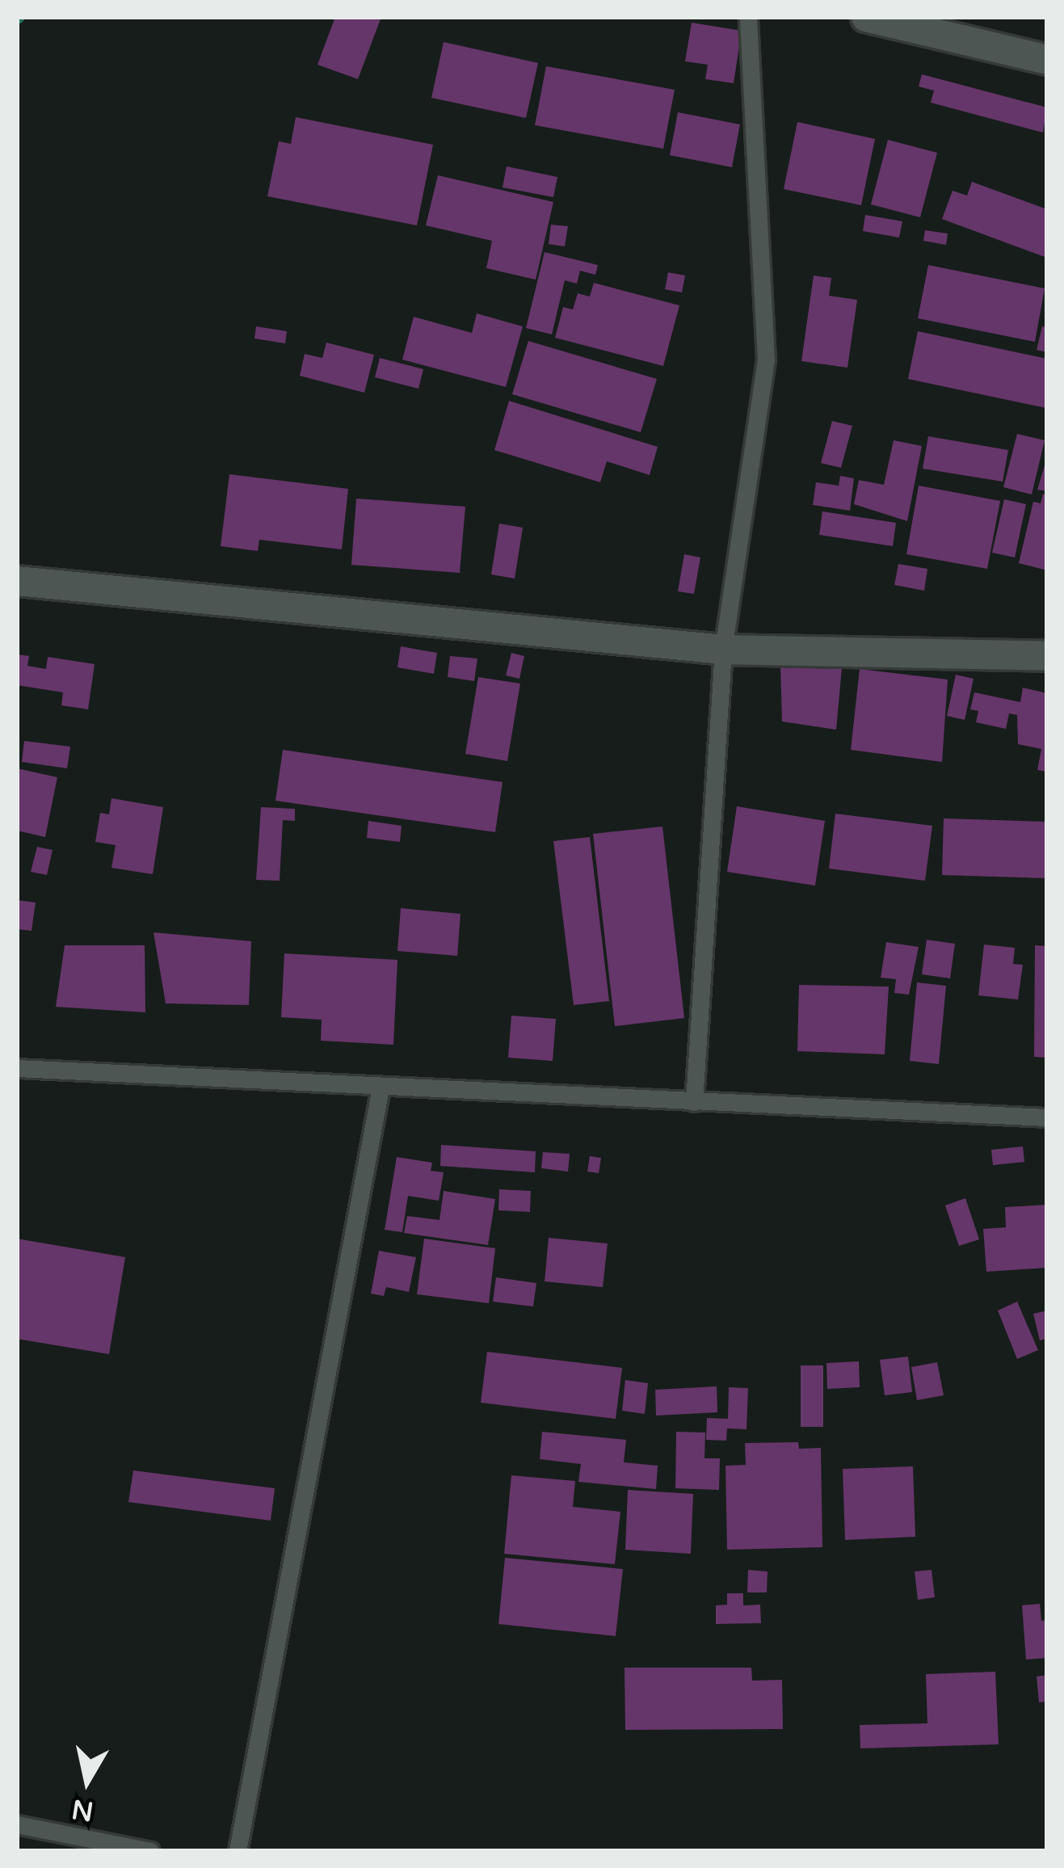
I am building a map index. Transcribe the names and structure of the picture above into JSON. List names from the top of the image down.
{
  "north": "bottom"
}
